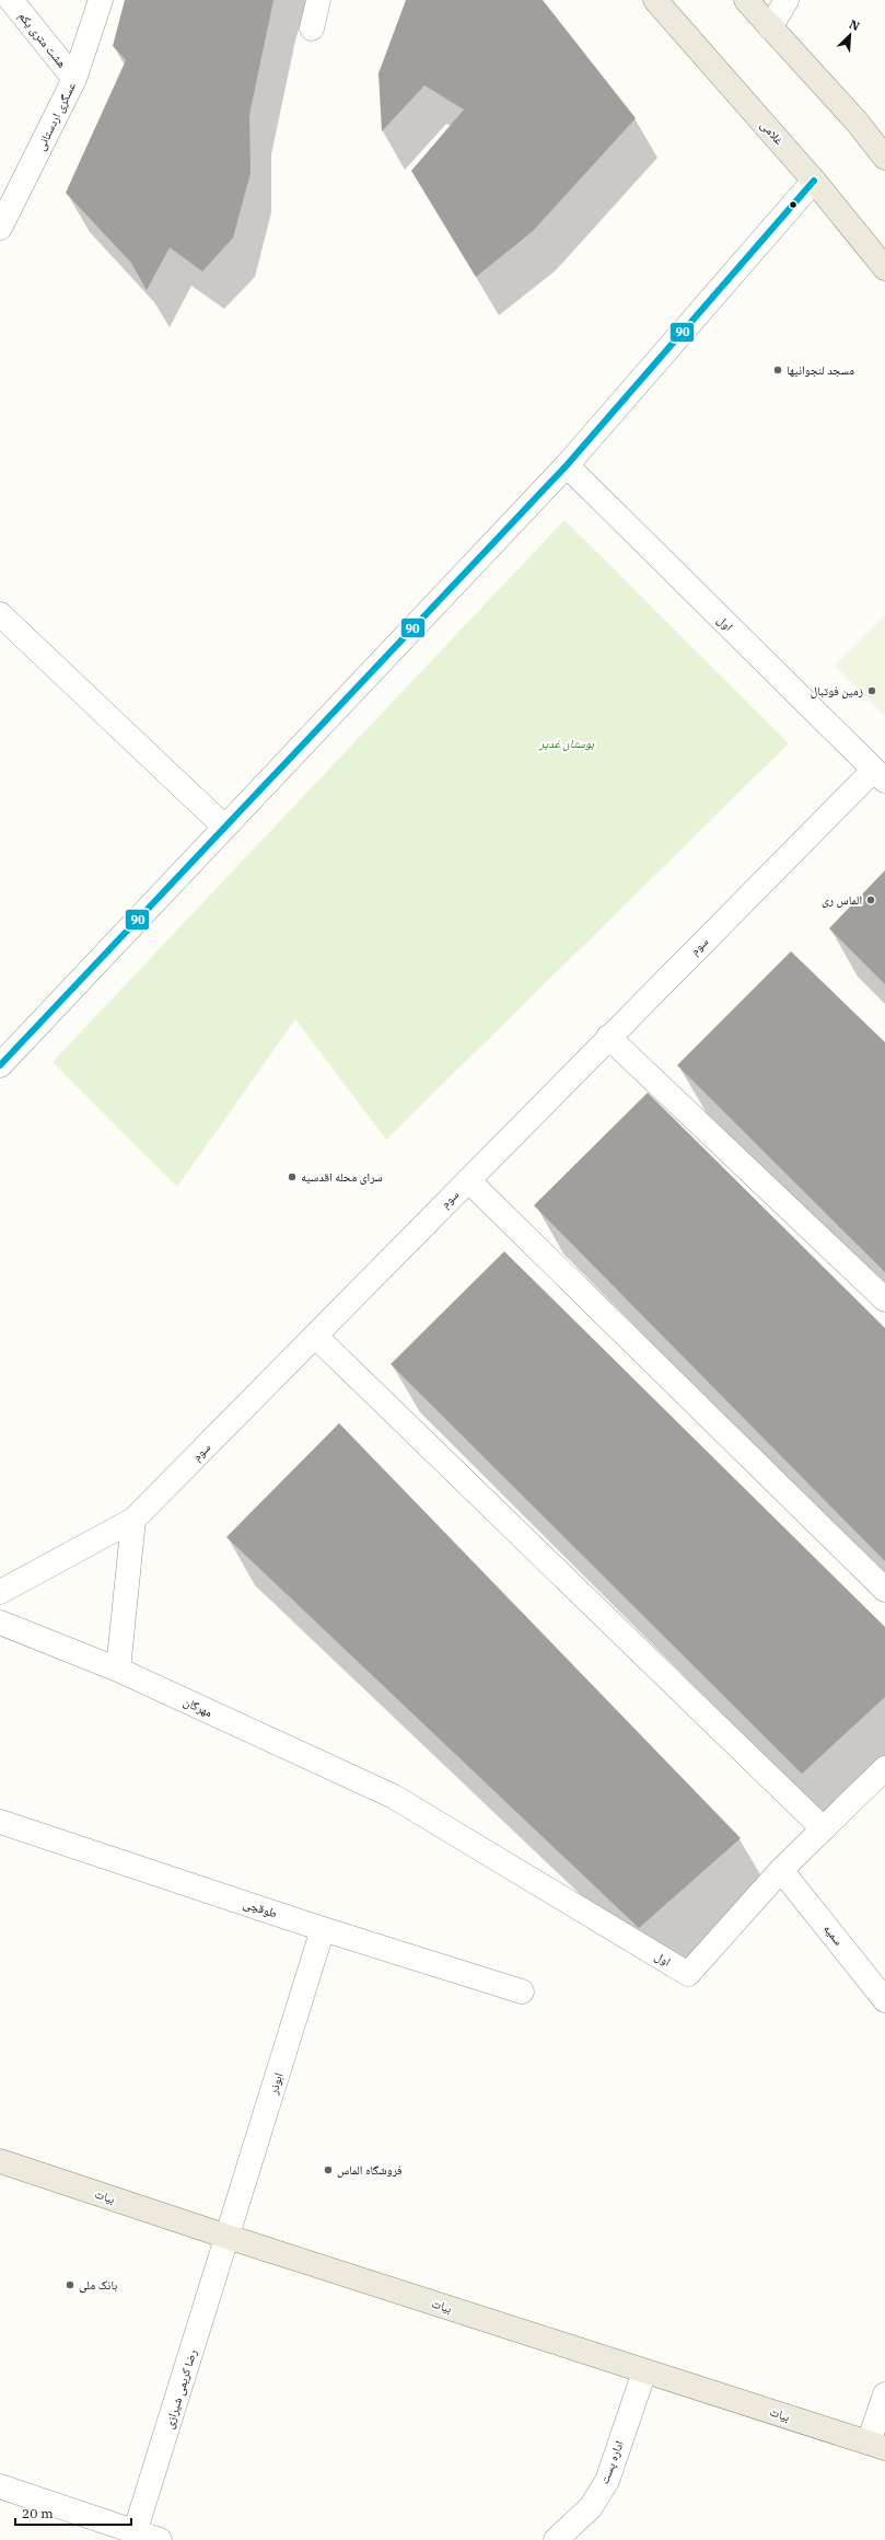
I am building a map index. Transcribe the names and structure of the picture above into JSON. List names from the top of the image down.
{
  "streets": {
    "main road": ["غلامی", "بیات"],
    "street": [
      "هشت متری یکم",
      "عسگری اردستانی",
      "اول",
      "سوم",
      "مهرگان",
      "طوقچی",
      "سمیه",
      "ابوذر",
      "رضا کریمی شیرازی",
      "اداره پست"
    ]
  },
  "crossings": [
    ["هشت متری یکم", "عسگری اردستانی"],
    ["اول", "سوم"],
    ["اول", "مهرگان"],
    ["اول", "سمیه"],
    ["طوقچی", "ابوذر"],
    ["ابوذر", "بیات"],
    ["ابوذر", "رضا کریمی شیرازی"],
    ["بیات", "رضا کریمی شیرازی"],
    ["بیات", "اداره پست"]
  ],
  "parks": ["بوستان غدیر"],
  "places": [
    "مسجد لنجوانیها",
    "زمین فوتبال",
    "الماس ری",
    "سرای محله اقدسیه",
    "فروشگاه الماس",
    "بانک ملی"
  ],
  "lines": ["transit line 90"],
  "scale_bar": "20 m",
  "north": "top right"
}
